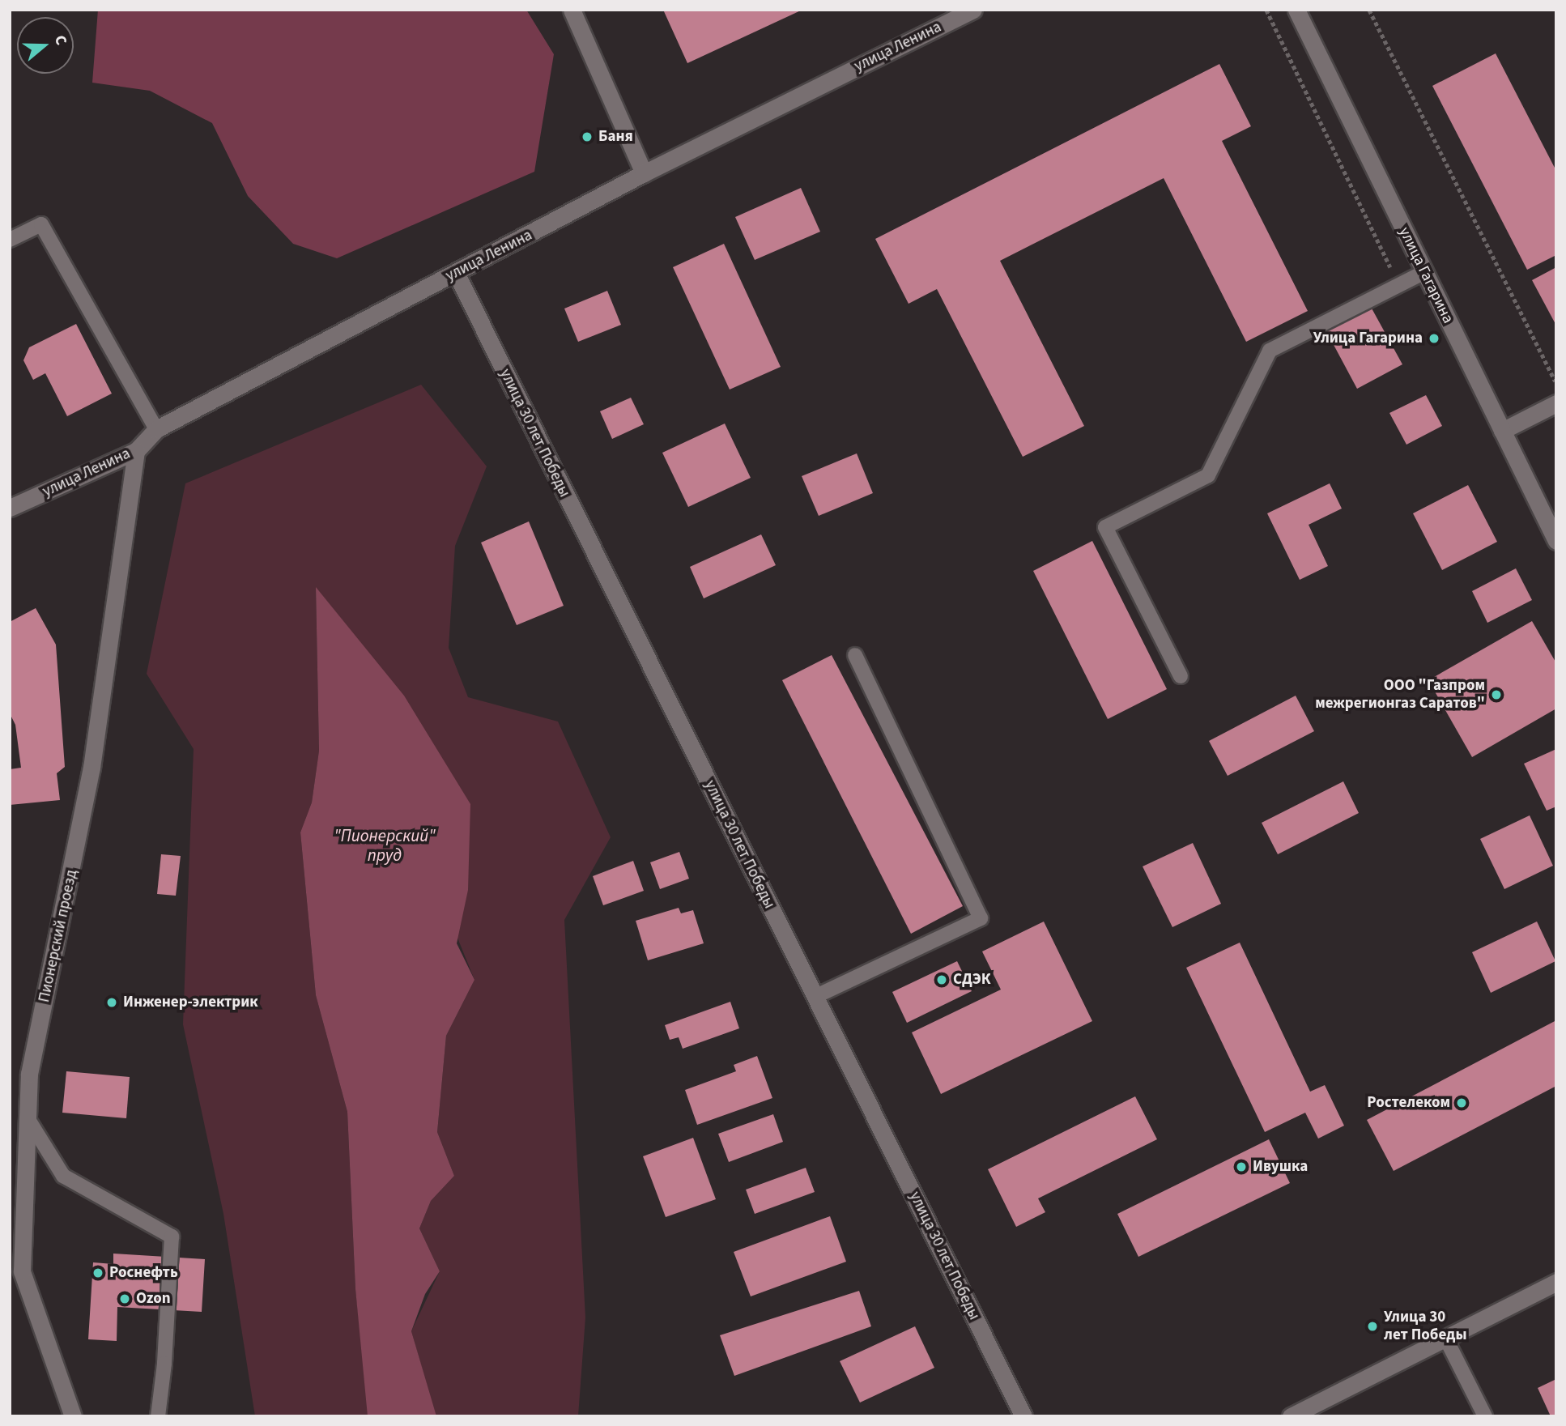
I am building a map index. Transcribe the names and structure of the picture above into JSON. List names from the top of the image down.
{
  "streets": {
    "street": [
      "улица Ленина",
      "улица Гагарина",
      "улица 30 лет Победы",
      "Пионерский проезд"
    ]
  },
  "crossings": [
    ["улица Ленина", "улица 30 лет Победы"],
    ["улица Ленина", "Пионерский проезд"]
  ],
  "water": ["\"Пионерский\" пруд"],
  "places": [
    "Баня",
    "Улица Гагарина",
    "ООО \"Газпром межрегионгаз Саратов\"",
    "СДЭК",
    "Инженер-электрик",
    "Ростелеком",
    "Ивушка",
    "Роснефть",
    "Ozon",
    "Улица 30 лет Победы"
  ],
  "north": "right"
}
